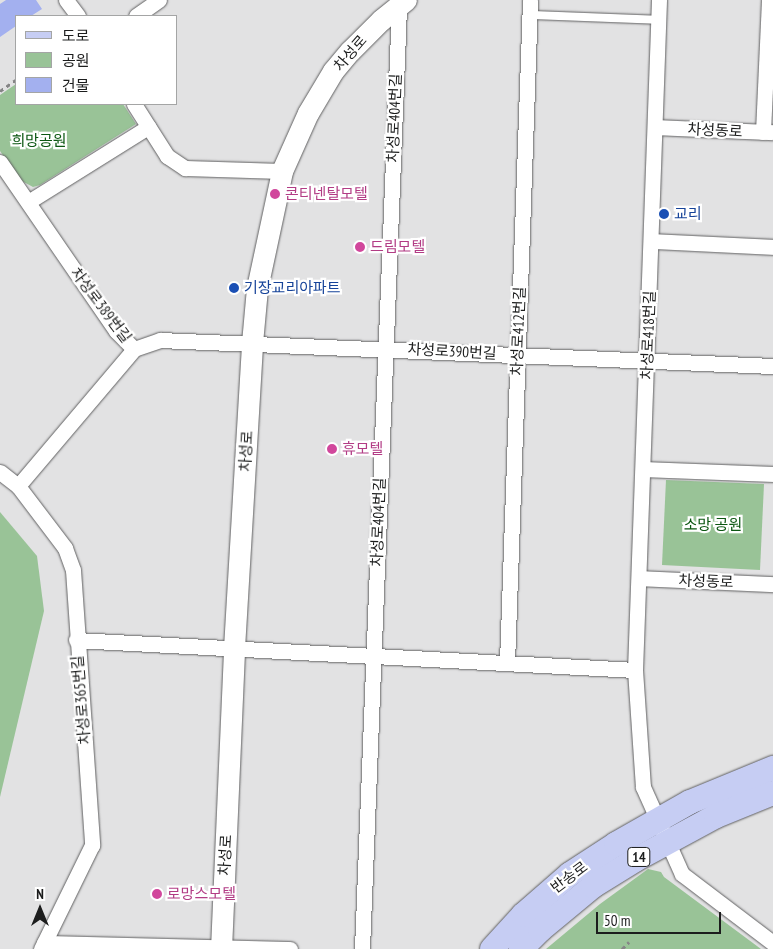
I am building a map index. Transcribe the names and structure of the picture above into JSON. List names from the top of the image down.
{
  "streets": {
    "main road": ["차성로", "14", "반송로"],
    "street": [
      "차성로404번길",
      "차성동로",
      "차성로389번길",
      "차성로412번길",
      "차성로418번길",
      "차성로390번길",
      "차성로365번길"
    ]
  },
  "crossings": [
    ["차성로", "차성로404번길"],
    ["차성로", "차성로389번길"],
    ["차성로", "차성로390번길"],
    ["차성로", "차성로365번길"],
    ["차성로404번길", "차성로390번길"],
    ["차성동로", "차성로418번길"],
    ["차성로389번길", "차성로390번길"],
    ["차성로412번길", "차성로390번길"],
    ["차성로418번길", "차성로390번길"],
    ["차성로418번길", "반송로"]
  ],
  "parks": ["희망공원", "소망 공원"],
  "places": [
    "콘티넨탈모텔",
    "교리",
    "드림모텔",
    "기장교리아파트",
    "휴모텔",
    "로망스모텔"
  ],
  "legend": ["도로", "공원", "건물"],
  "scale_bar": "50 m",
  "north": "top"
}
